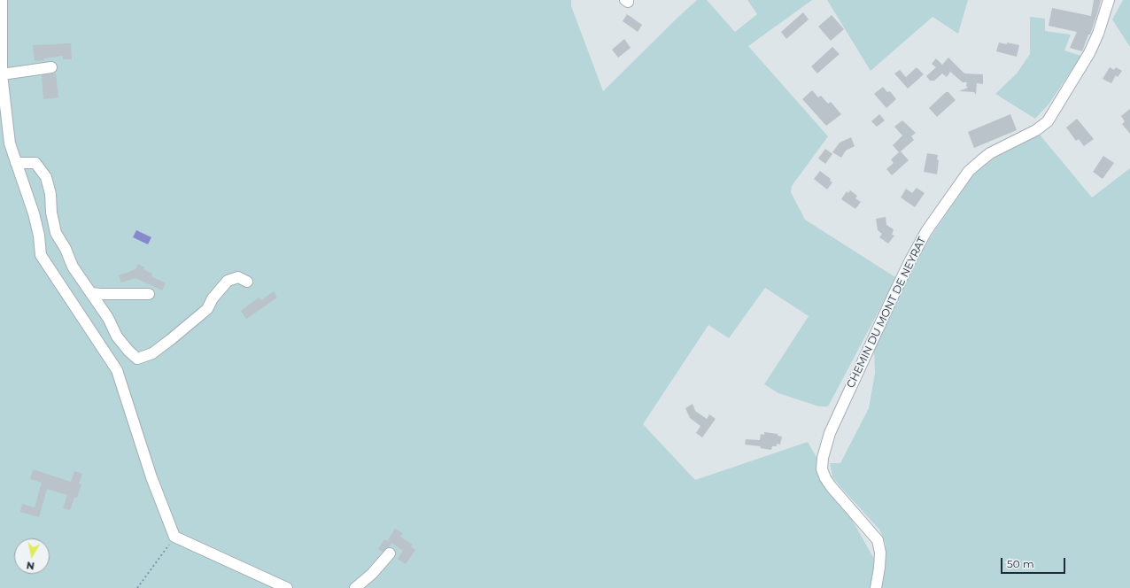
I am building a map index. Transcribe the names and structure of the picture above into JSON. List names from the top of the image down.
{
  "streets": {
    "street": ["CHEMIN DU MONT DE NEYRAT"]
  },
  "scale_bar": "50 m",
  "north": "bottom"
}
